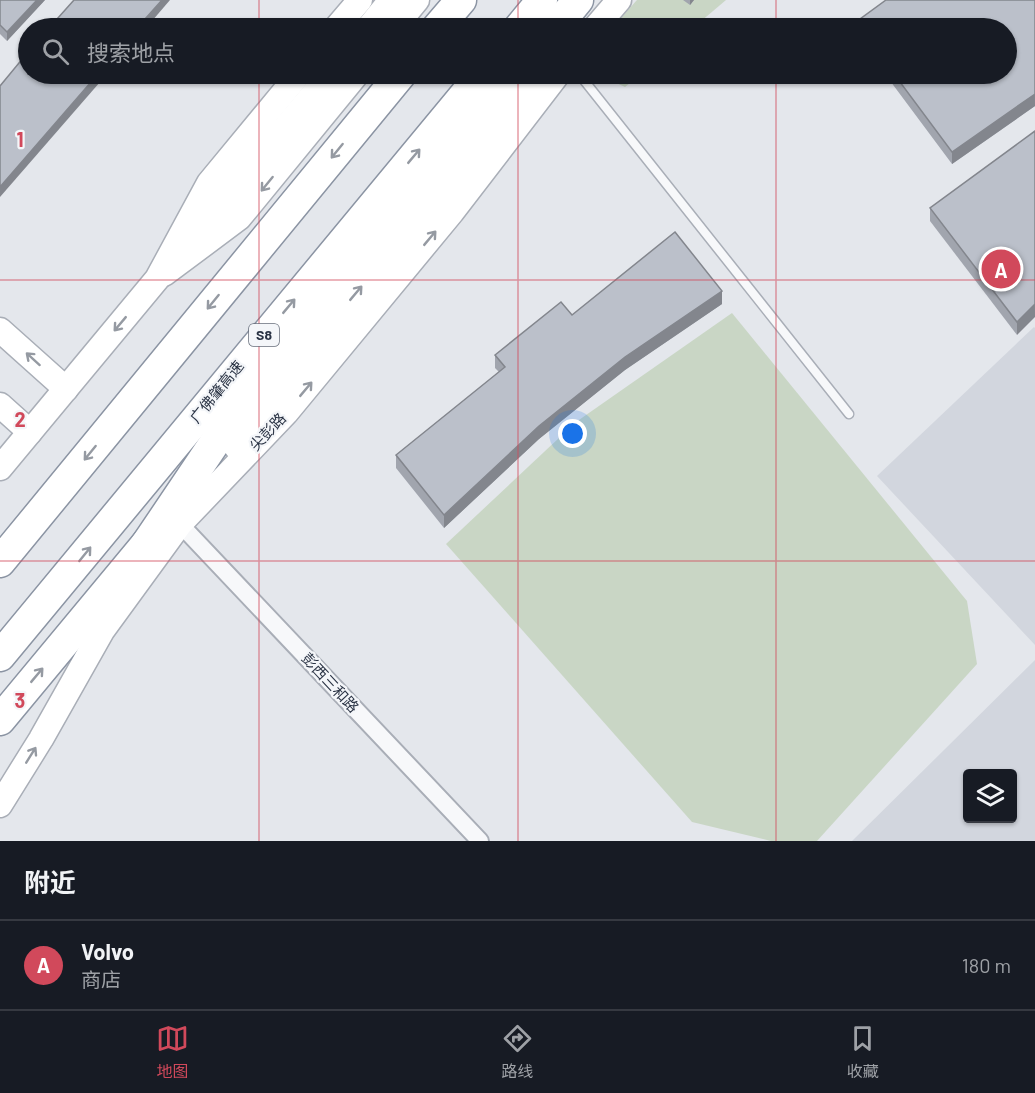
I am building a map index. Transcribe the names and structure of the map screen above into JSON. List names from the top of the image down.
{
  "streets": {
    "highway": ["S8", "广佛肇高速"],
    "main road": ["尖彭路"],
    "street": ["彭西三和路"]
  },
  "crossings": [
    ["尖彭路", "彭西三和路"]
  ],
  "page": {
    "search": "搜索地点",
    "pins": "A",
    "heading": "附近",
    "list": [
      {
        "mark": "A",
        "name": "Volvo",
        "note": "商店",
        "value": "180 m"
      }
    ],
    "nav": ["地图", "路线", "收藏"]
  },
  "grid": {
    "rows": ["1", "2", "3"]
  }
}
